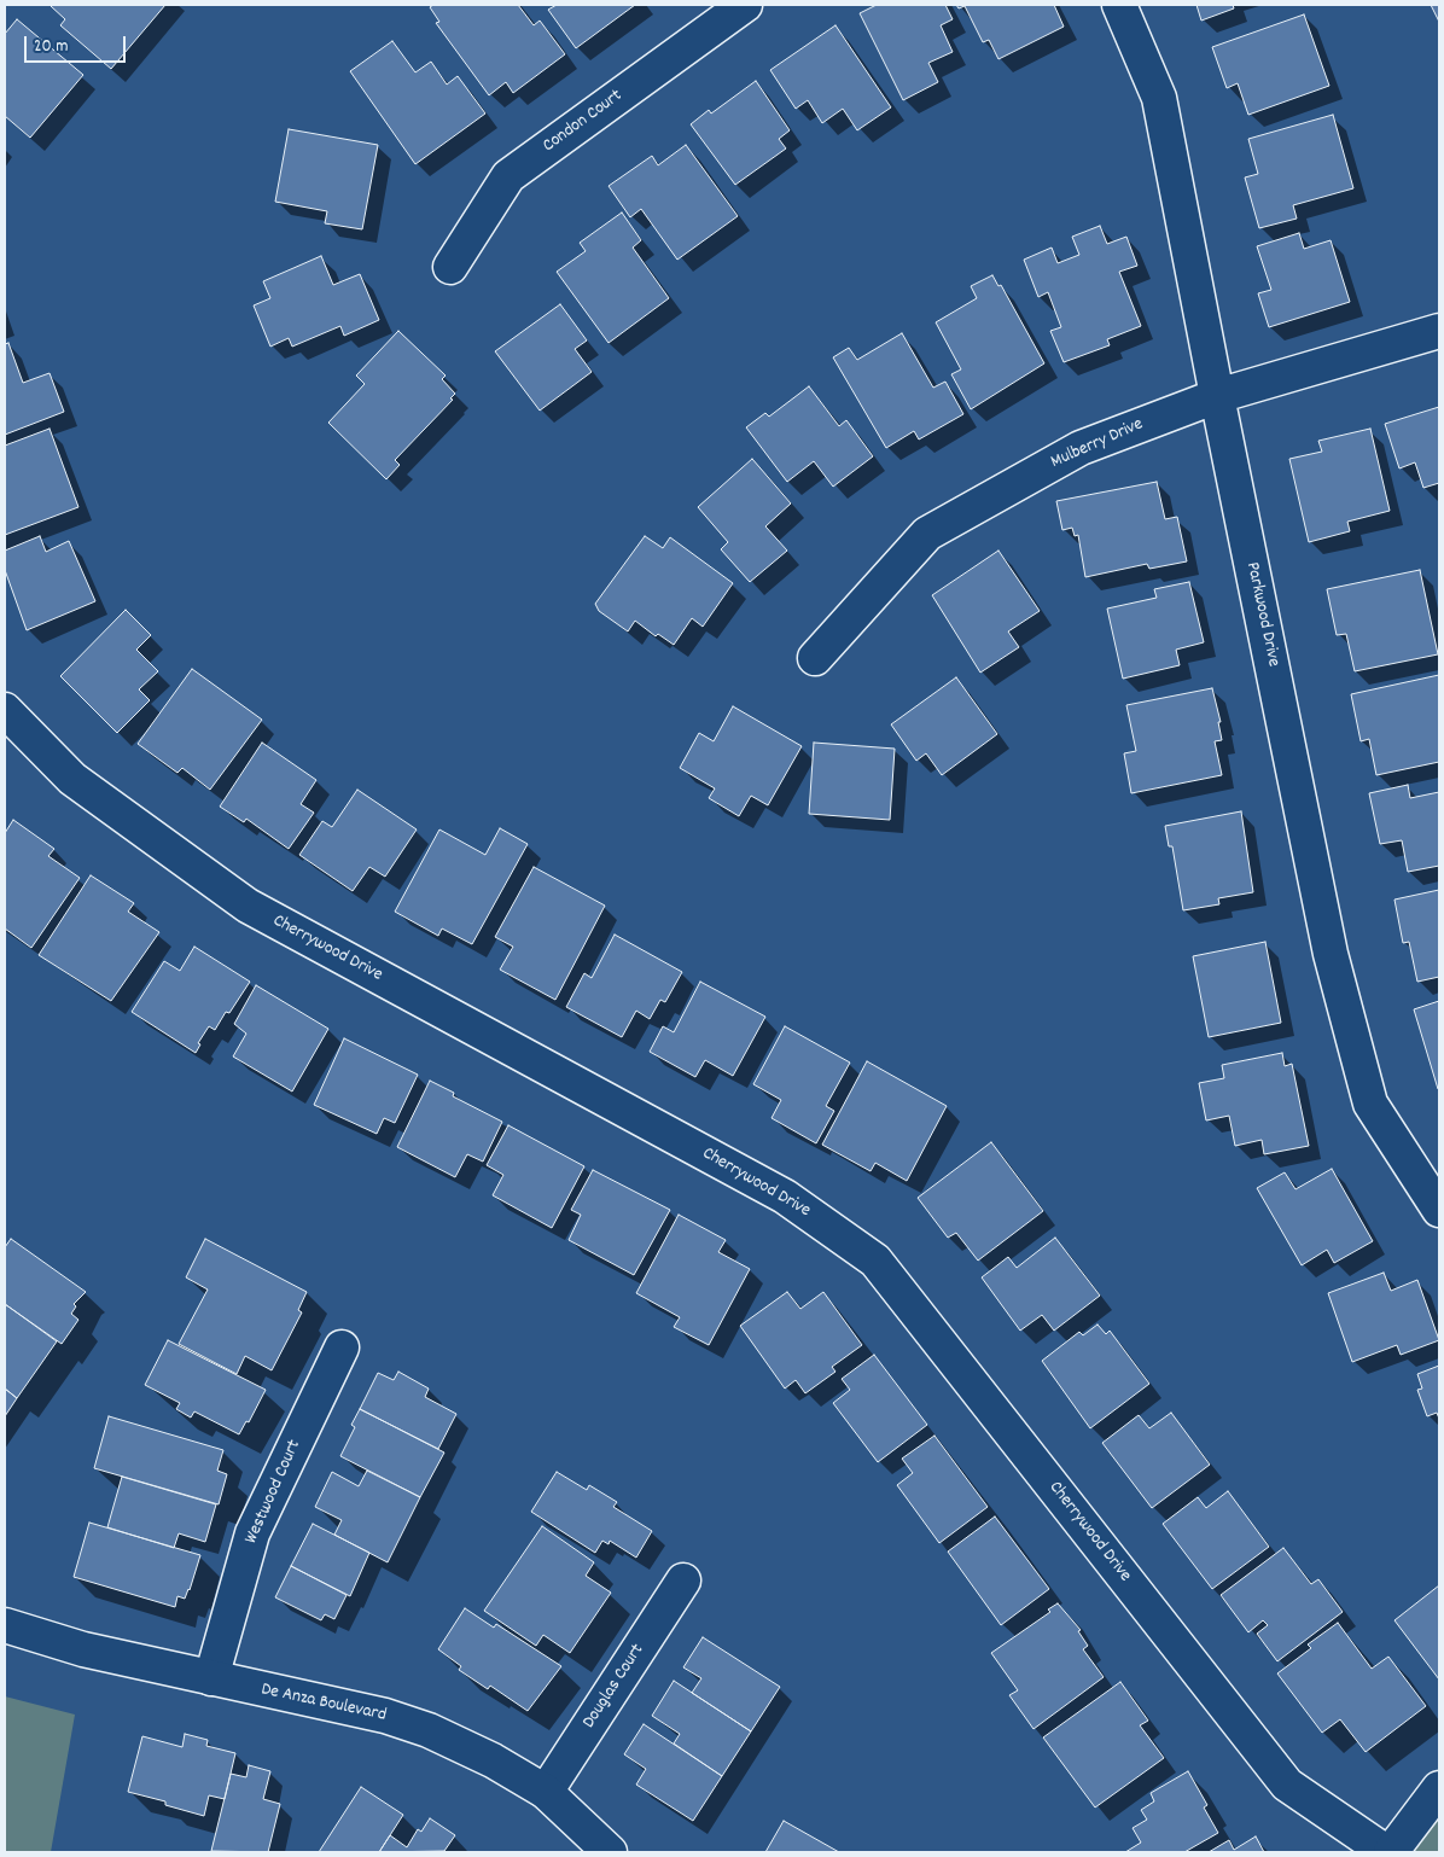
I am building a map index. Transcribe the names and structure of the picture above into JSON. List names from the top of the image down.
{
  "streets": {
    "street": [
      "Condon Court",
      "Mulberry Drive",
      "Parkwood Drive",
      "Cherrywood Drive",
      "Westwood Court",
      "Douglas Court",
      "De Anza Boulevard"
    ]
  },
  "crossings": [
    ["Mulberry Drive", "Parkwood Drive"],
    ["Westwood Court", "De Anza Boulevard"],
    ["Douglas Court", "De Anza Boulevard"]
  ],
  "scale_bar": "20 m"
}
